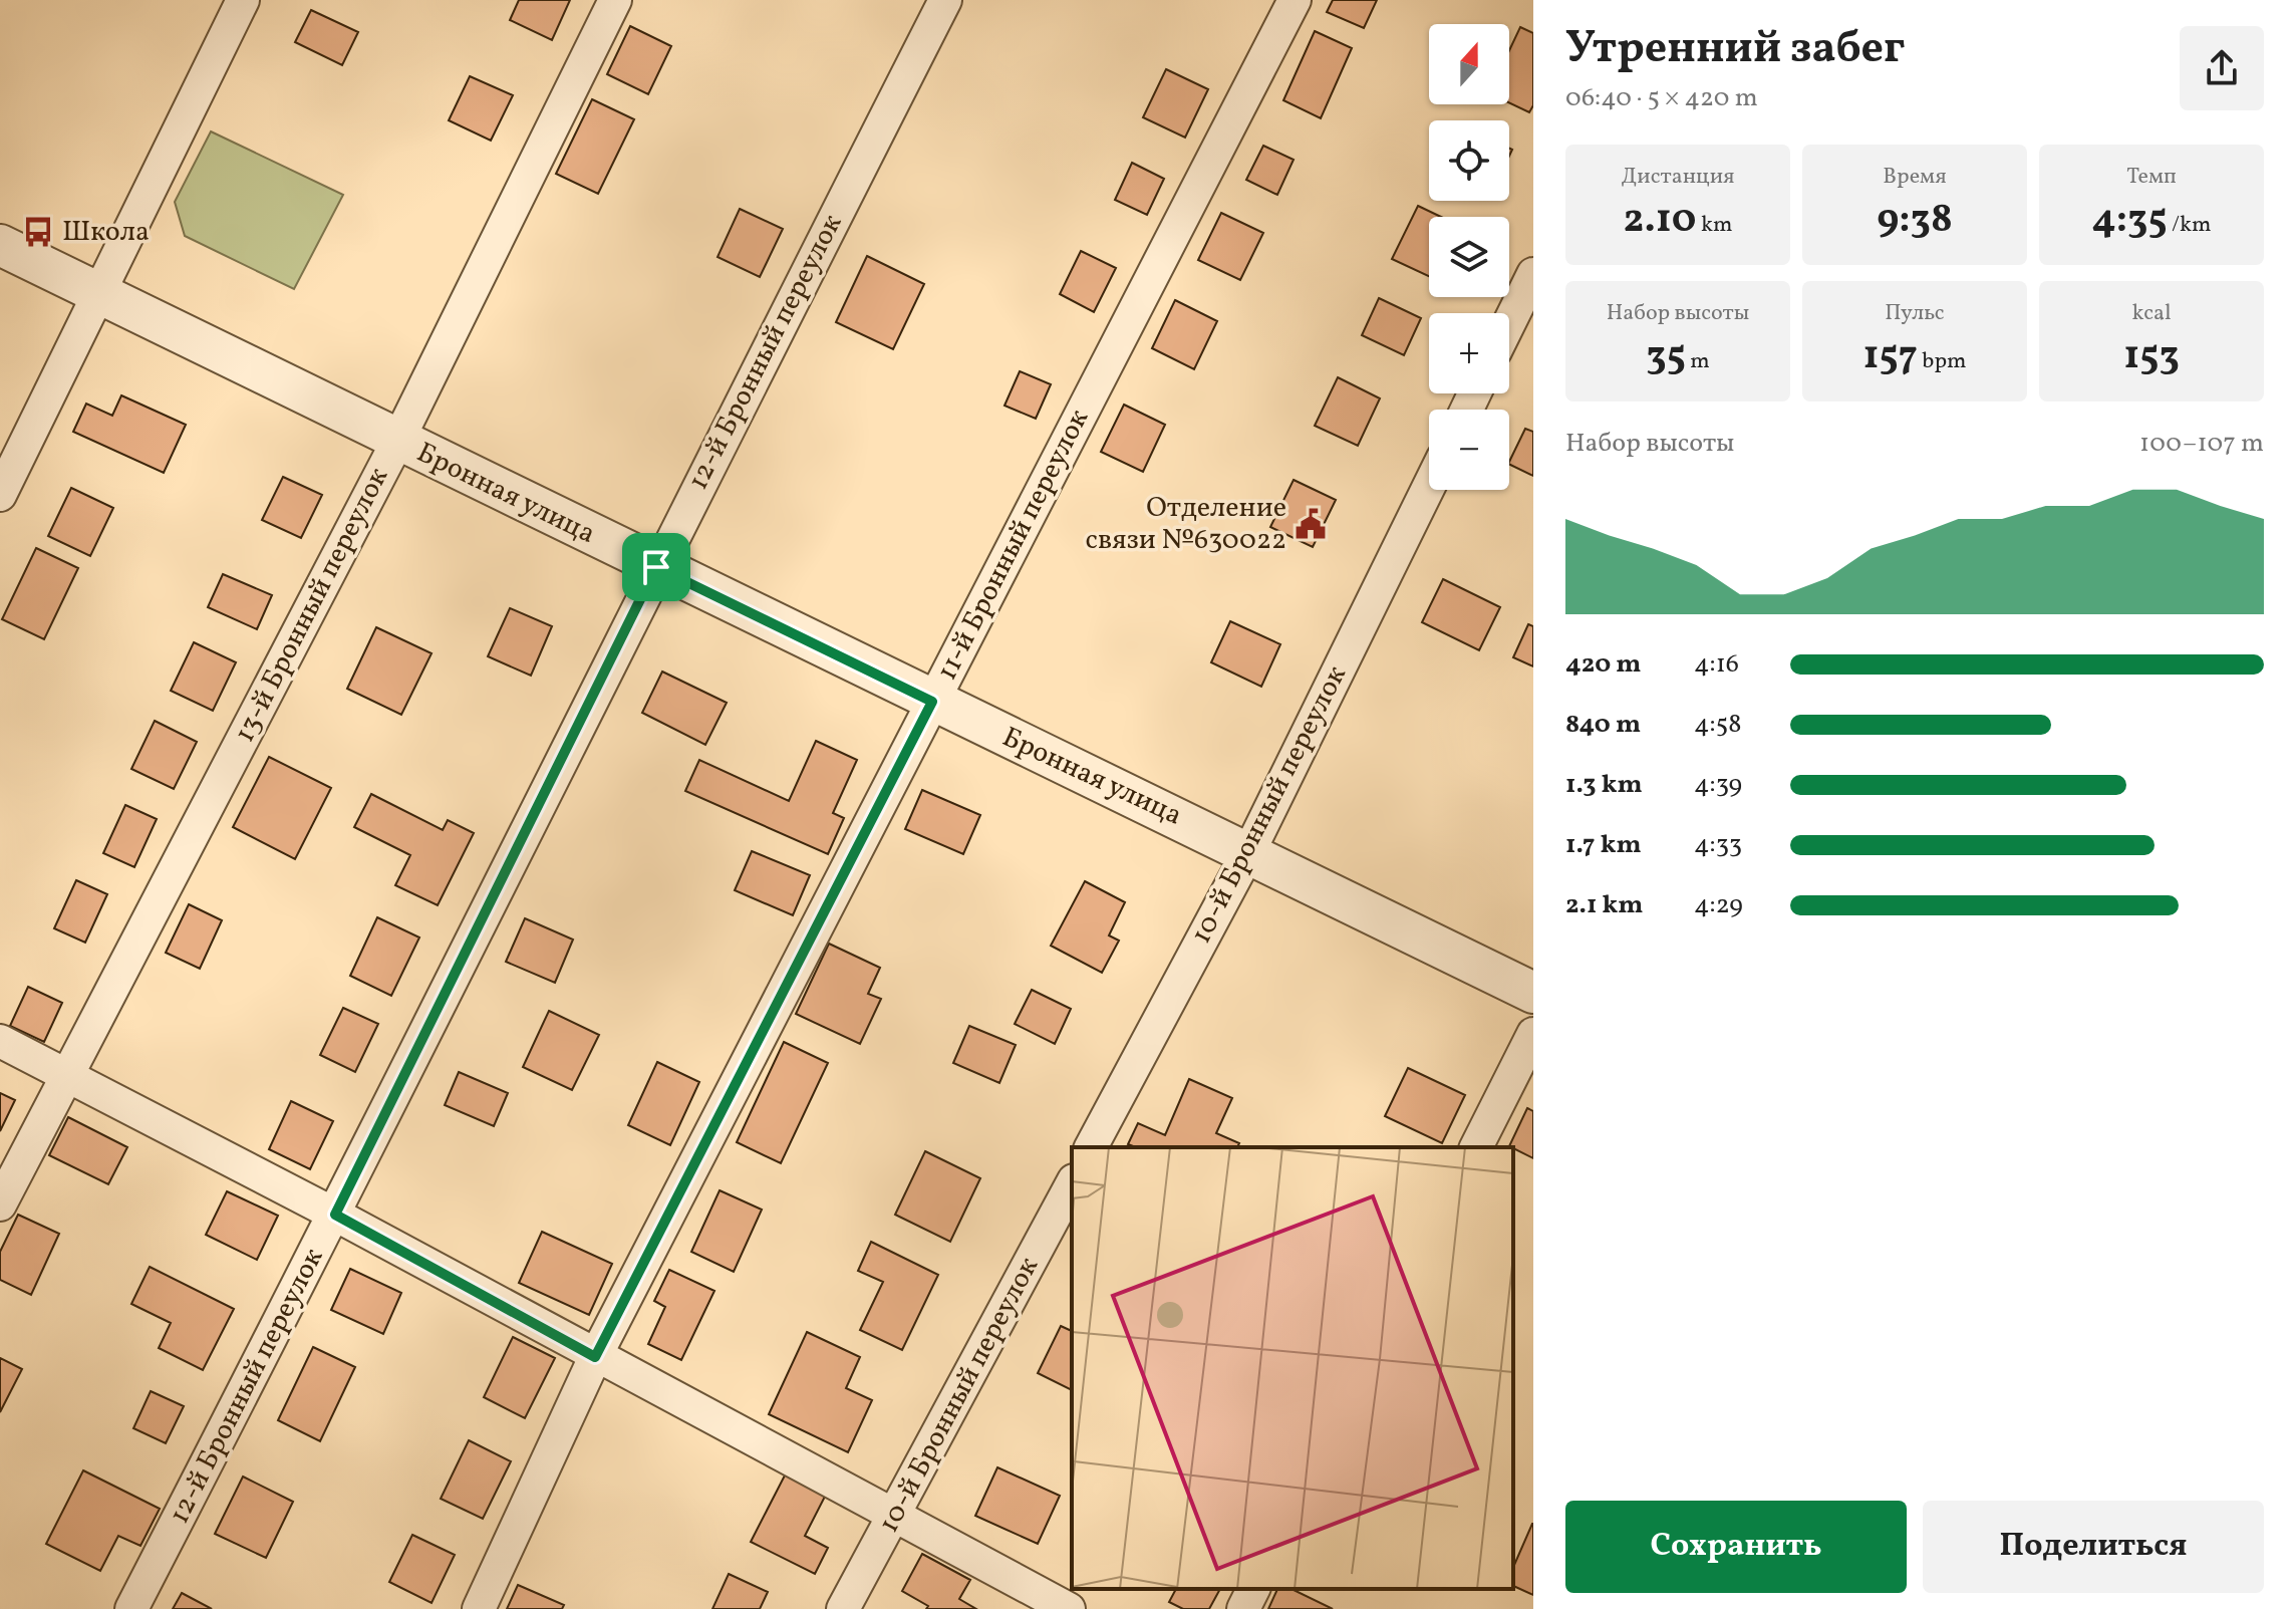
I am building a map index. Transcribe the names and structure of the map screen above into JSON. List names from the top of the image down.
{
  "streets": {
    "street": [
      "12-й Бронный переулок",
      "Бронная улица",
      "11-й Бронный переулок",
      "13-й Бронный переулок",
      "10-й Бронный переулок"
    ]
  },
  "crossings": [
    ["12-й Бронный переулок", "Бронная улица"],
    ["Бронная улица", "11-й Бронный переулок"],
    ["Бронная улица", "13-й Бронный переулок"],
    ["Бронная улица", "10-й Бронный переулок"]
  ],
  "places": {
    "bus stop": ["Школа"],
    "public building": ["Отделение связи №630022"]
  },
  "north": "top",
  "page": {
    "heading": ["Утренний забег", "06:40 · 5 × 420 m"],
    "map_buttons": ["+", "−"],
    "stats": [
      ["Дистанция", "2.10 km"],
      ["Время", "9:38"],
      ["Темп", "4:35 /km"],
      ["Набор высоты", "35 m"],
      ["Пульс", "157 bpm"],
      ["kcal", "153"]
    ],
    "chart": ["Набор высоты", "100–107 m"],
    "list": [
      {
        "name": "420 m",
        "note": "4:16"
      },
      {
        "name": "840 m",
        "note": "4:58"
      },
      {
        "name": "1.3 km",
        "note": "4:39"
      },
      {
        "name": "1.7 km",
        "note": "4:33"
      },
      {
        "name": "2.1 km",
        "note": "4:29"
      }
    ],
    "buttons": ["Сохранить", "Поделиться"]
  }
}
